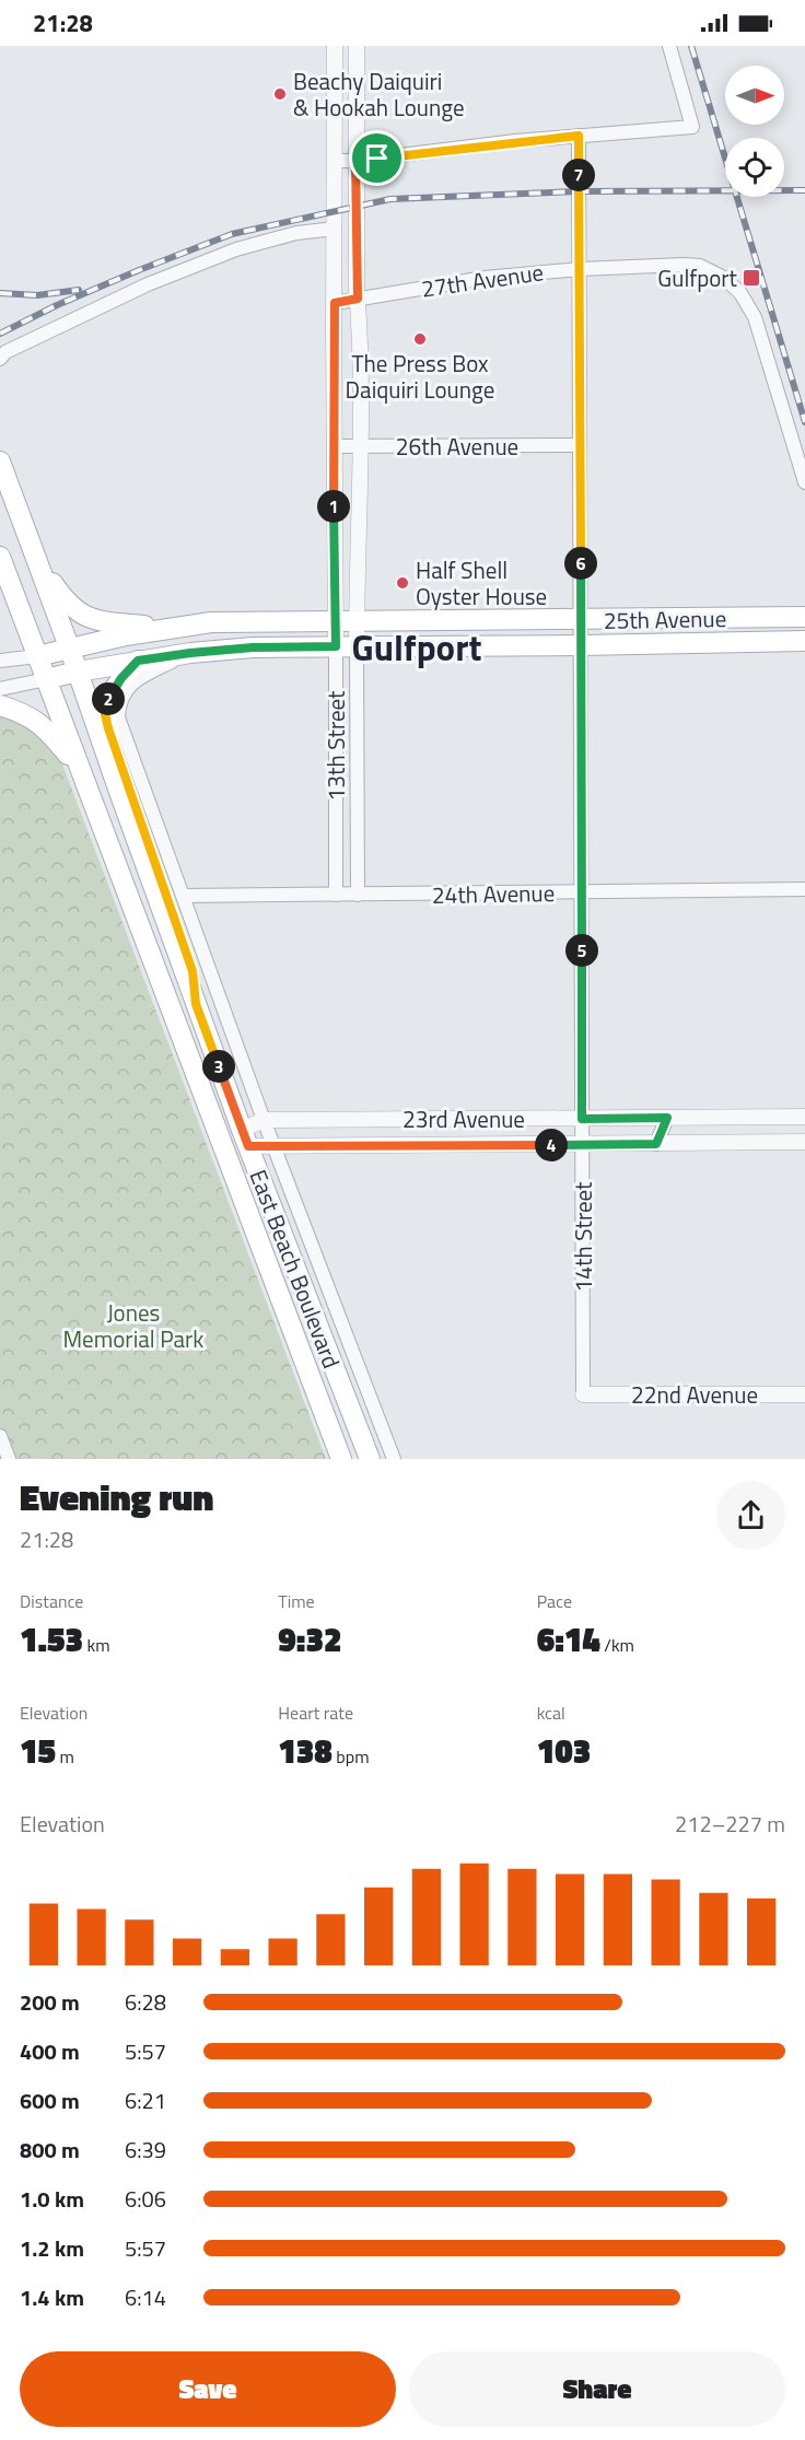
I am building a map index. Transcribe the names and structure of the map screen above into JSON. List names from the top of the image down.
{
  "streets": {
    "main road": ["25th Avenue", "East Beach Boulevard"],
    "street": [
      "27th Avenue",
      "26th Avenue",
      "13th Street",
      "24th Avenue",
      "23rd Avenue",
      "14th Street",
      "22nd Avenue"
    ]
  },
  "crossings": [
    ["27th Avenue", "13th Street"],
    ["27th Avenue", "14th Street"],
    ["26th Avenue", "13th Street"],
    ["26th Avenue", "14th Street"],
    ["25th Avenue", "13th Street"],
    ["25th Avenue", "14th Street"],
    ["25th Avenue", "East Beach Boulevard"],
    ["13th Street", "24th Avenue"],
    ["24th Avenue", "14th Street"],
    ["23rd Avenue", "14th Street"],
    ["23rd Avenue", "East Beach Boulevard"],
    ["14th Street", "22nd Avenue"]
  ],
  "districts": ["Gulfport"],
  "parks": ["Jones Memorial Park"],
  "places": {
    "other": ["Beachy Daiquiri & Hookah Lounge", "The Press Box Daiquiri Lounge", "Half Shell Oyster House"],
    "transit": ["Gulfport"]
  },
  "north": "right",
  "page": {
    "status": "21:28",
    "pins": [
      "7",
      "1",
      "6",
      "2",
      "5",
      "3",
      "4"
    ],
    "heading": ["Evening run", "21:28"],
    "stats": [
      ["Distance", "1.53 km"],
      ["Time", "9:32"],
      ["Pace", "6:14 /km"],
      ["Elevation", "15 m"],
      ["Heart rate", "138 bpm"],
      ["kcal", "103"]
    ],
    "chart": ["Elevation", "212–227 m"],
    "list": [
      {
        "name": "200 m",
        "note": "6:28"
      },
      {
        "name": "400 m",
        "note": "5:57"
      },
      {
        "name": "600 m",
        "note": "6:21"
      },
      {
        "name": "800 m",
        "note": "6:39"
      },
      {
        "name": "1.0 km",
        "note": "6:06"
      },
      {
        "name": "1.2 km",
        "note": "5:57"
      },
      {
        "name": "1.4 km",
        "note": "6:14"
      }
    ],
    "buttons": ["Save", "Share"]
  }
}
